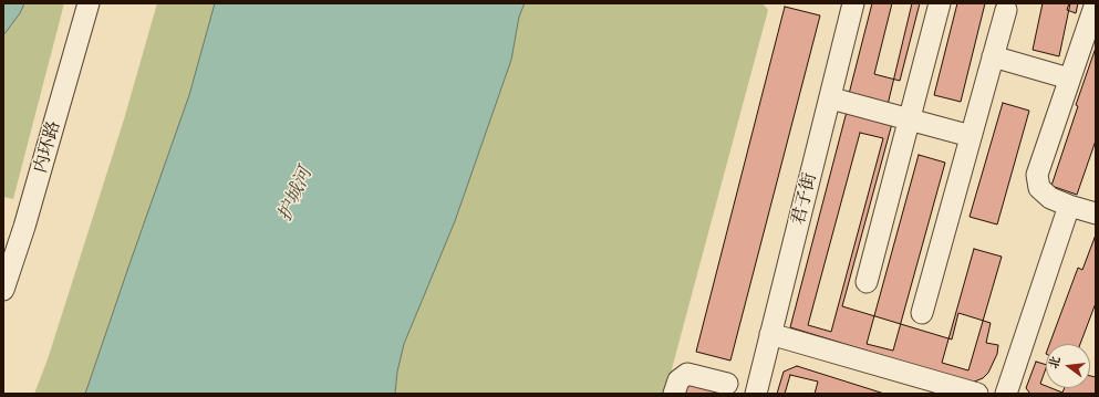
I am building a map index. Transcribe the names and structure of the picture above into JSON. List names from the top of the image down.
{
  "streets": {
    "street": ["内环路", "君子街"]
  },
  "water": ["护城河"],
  "north": "left"
}
